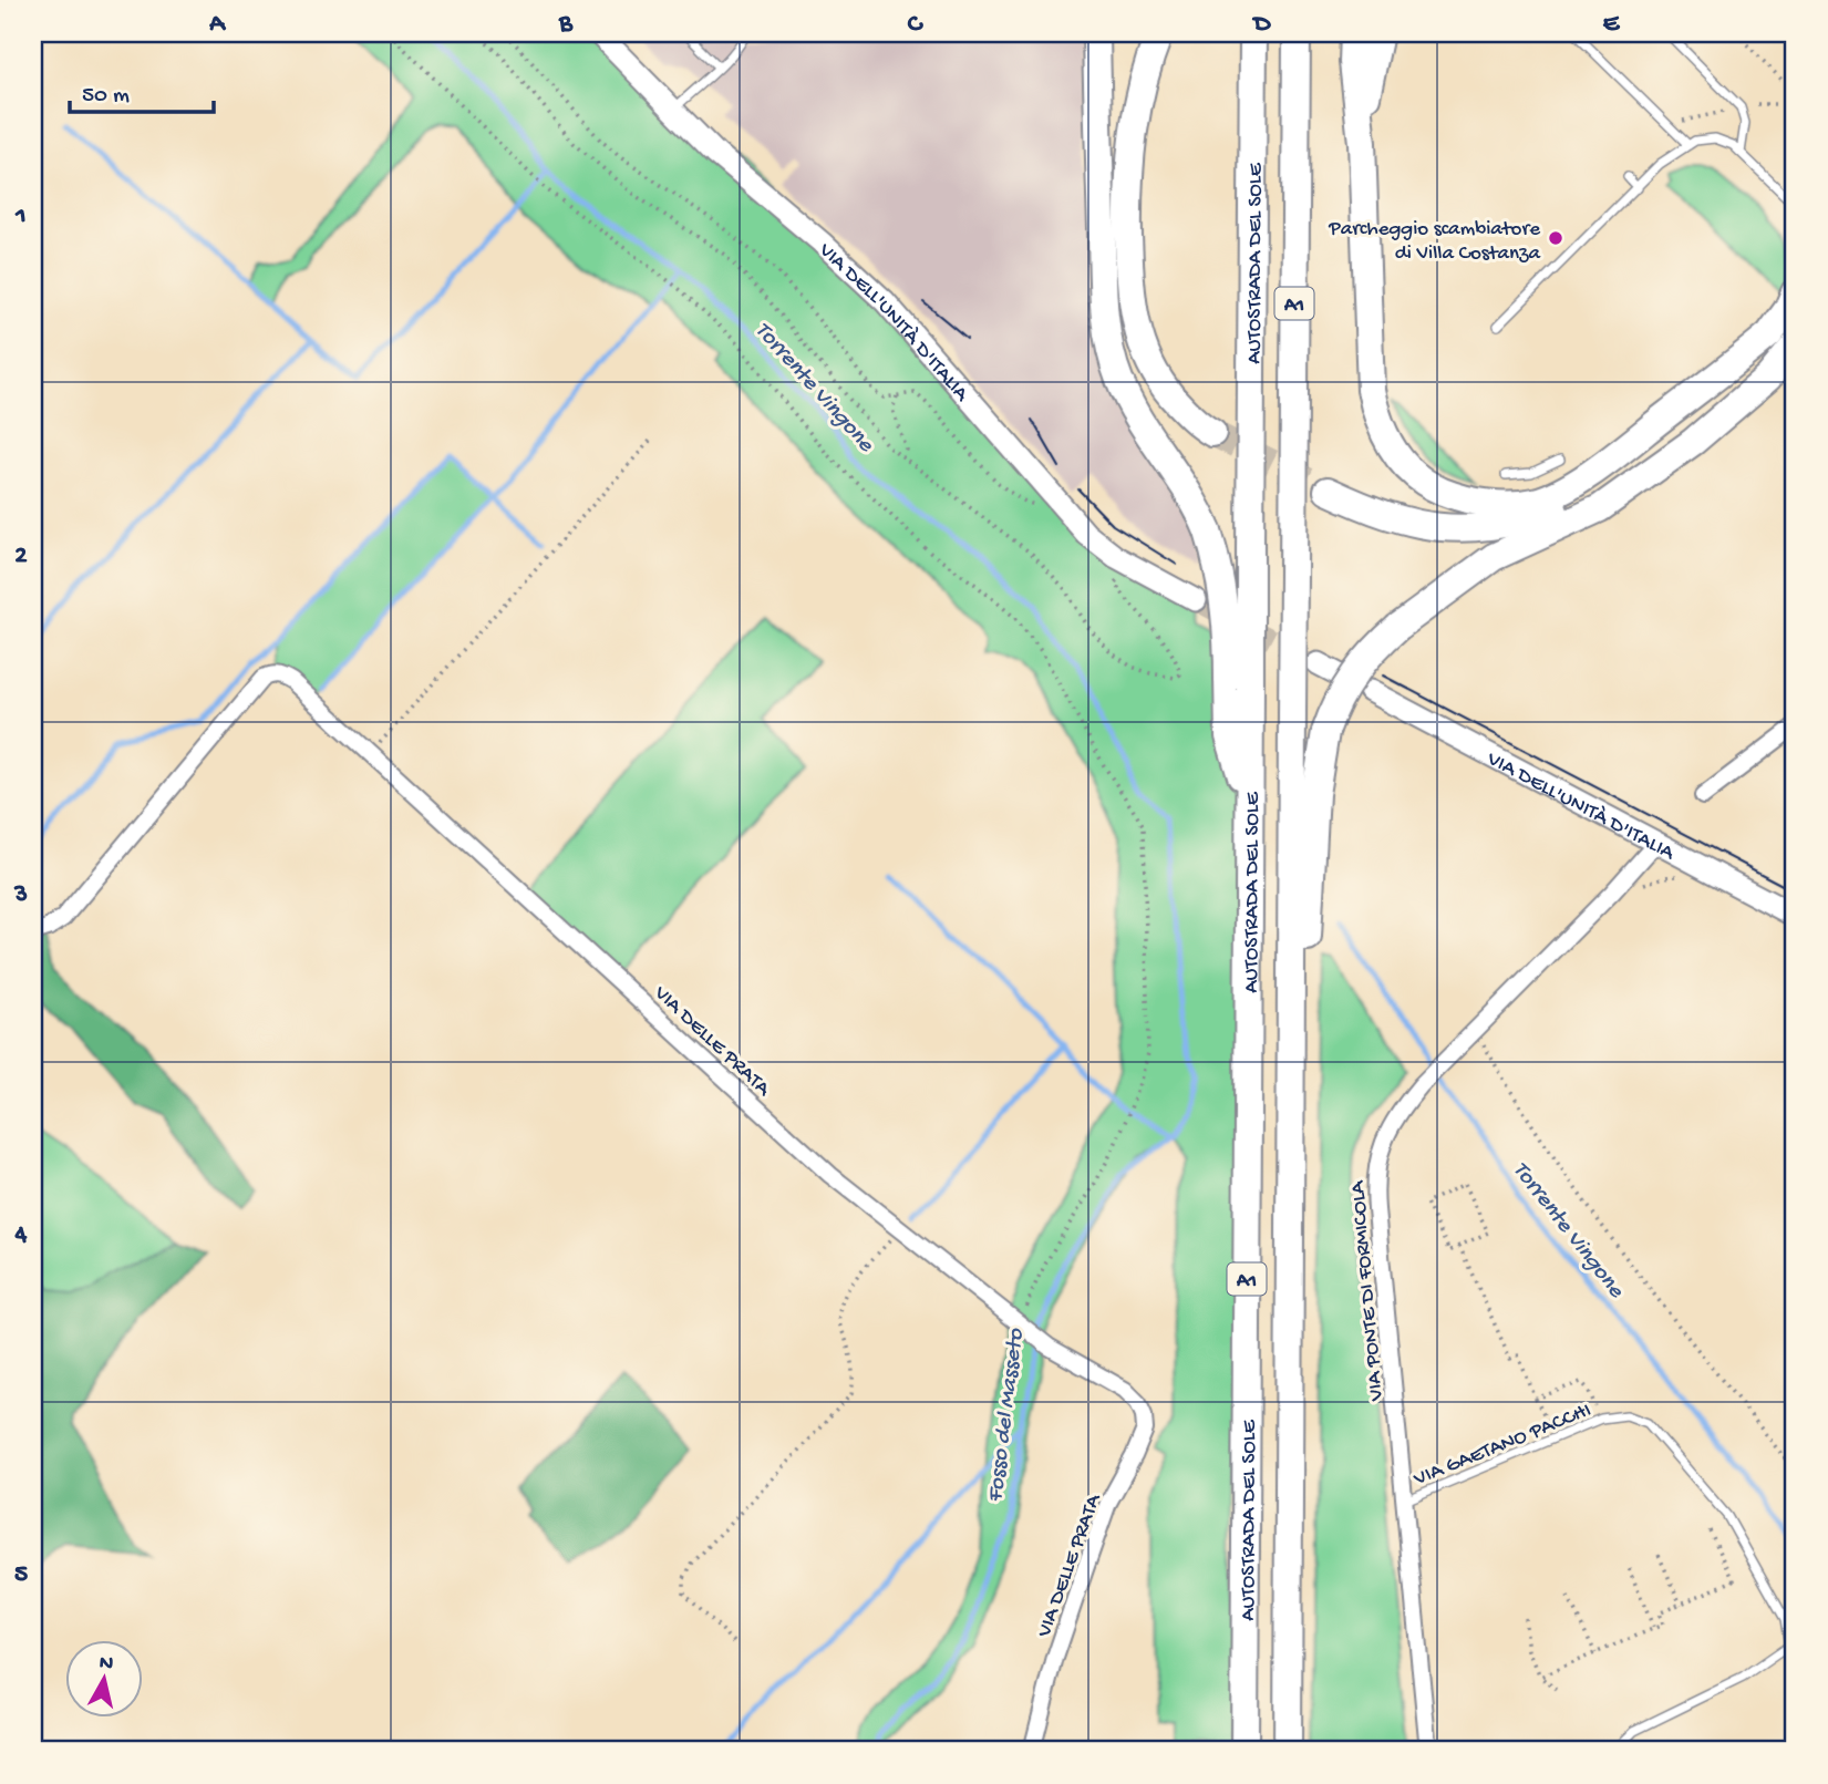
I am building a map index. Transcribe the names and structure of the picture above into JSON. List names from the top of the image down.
{
  "streets": {
    "highway": ["AUTOSTRADA DEL SOLE", "A1"],
    "street": ["VIA DELL'UNITÀ D'ITALIA", "VIA DELLE PRATA", "VIA PONTE DI FORMICOLA"],
    "lane": ["VIA GAETANO PACCHI"]
  },
  "crossings": [
    ["VIA DELL'UNITÀ D'ITALIA", "VIA PONTE DI FORMICOLA"],
    ["VIA PONTE DI FORMICOLA", "VIA GAETANO PACCHI"]
  ],
  "water": ["Torrente Vingone", "Fosso del Masseto"],
  "places": ["Parcheggio scambiatore di Villa Costanza"],
  "scale_bar": "50 m",
  "north": "top",
  "grid": {
    "columns": [
      "A",
      "B",
      "C",
      "D",
      "E"
    ],
    "rows": [
      "1",
      "2",
      "3",
      "4",
      "5"
    ]
  }
}
